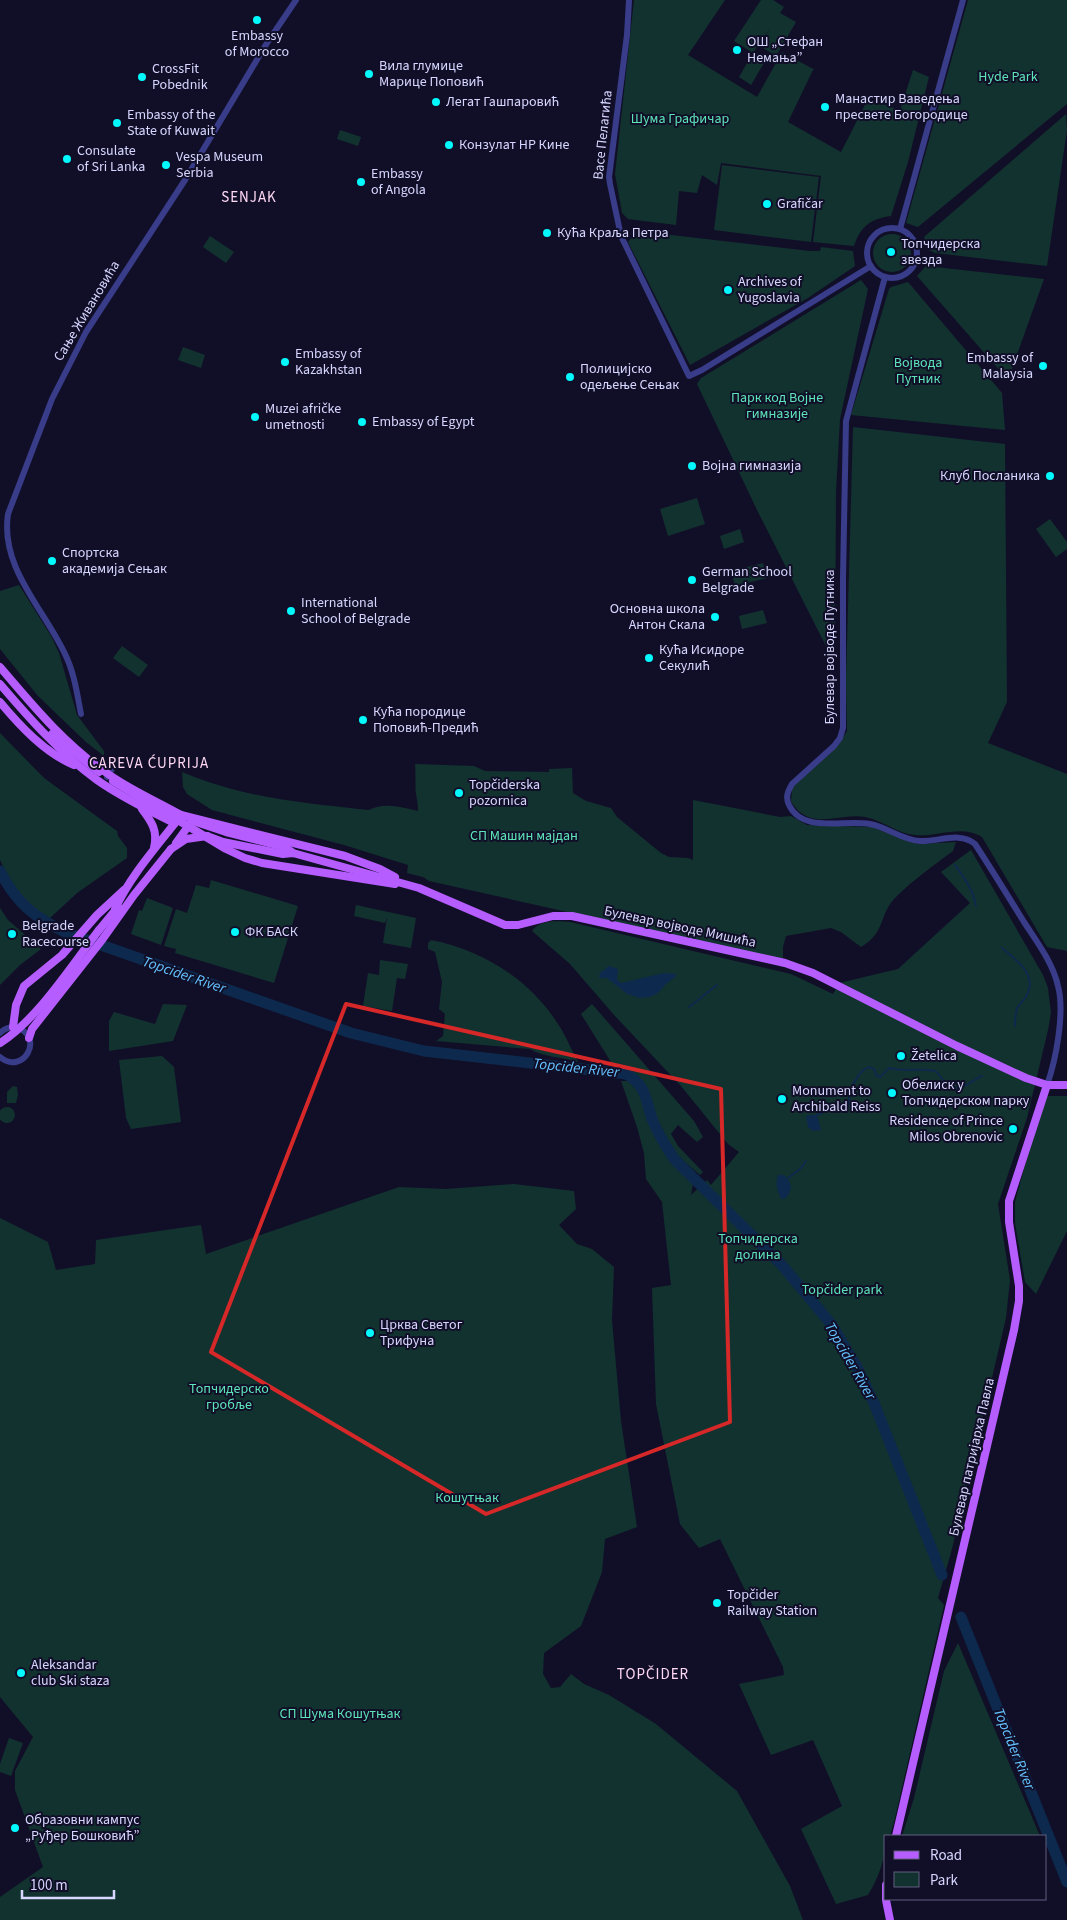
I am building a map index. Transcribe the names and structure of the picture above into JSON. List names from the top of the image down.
{
  "streets": {
    "main road": ["Булевар војводе Мишића", "Булевар патријарха Павла"],
    "street": ["Васе Пелагића", "Сање Живановића", "Булевар војводе Путника"]
  },
  "crossings": [
    ["Васе Пелагића", "Булевар војводе Путника"],
    ["Булевар војводе Путника", "Булевар војводе Мишића"],
    ["Булевар војводе Путника", "Булевар патријарха Павла"],
    ["Булевар војводе Мишића", "Булевар патријарха Павла"]
  ],
  "districts": ["SENJAK", "CAREVA ĆUPRIJA", "TOPČIDER"],
  "water": ["Topcider River"],
  "parks": [
    "Hyde Park",
    "Шума Графичар",
    "Војвода Путник",
    "Парк код Војне гимназије",
    "СП Машин мајдан",
    "Топчидерска долина",
    "Topčider park",
    "Топчидерско гробље",
    "Кошутњак",
    "СП Шума Кошутњак"
  ],
  "places": [
    "Embassy of Morocco",
    "ОШ „Стефан Немања”",
    "Вила глумице Марице Поповић",
    "CrossFit Pobednik",
    "Легат Гашпаровић",
    "Манастир Ваведења пресвете Богородице",
    "Embassy of the State of Kuwait",
    "Конзулат НР Кине",
    "Consulate of Sri Lanka",
    "Vespa Museum Serbia",
    "Embassy of Angola",
    "Grafičar",
    "Кућа Краља Петра",
    "Топчидерска звезда",
    "Archives of Yugoslavia",
    "Embassy of Kazakhstan",
    "Embassy of Malaysia",
    "Полицијско одељење Сењак",
    "Muzei afričke umetnosti",
    "Embassy of Egypt",
    "Војна гимназија",
    "Клуб Посланика",
    "Спортска академија Сењак",
    "German School Belgrade",
    "International School of Belgrade",
    "Основна школа Антон Скала",
    "Кућа Исидоре Секулић",
    "Кућа породице Поповић-Предић",
    "Topčiderska pozornica",
    "ФК БАСК",
    "Belgrade Racecourse",
    "Žetelica",
    "Обелиск у Топчидерском парку",
    "Monument to Archibald Reiss",
    "Residence of Prince Milos Obrenovic",
    "Црква Светог Трифуна",
    "Topčider Railway Station",
    "Aleksandar club Ski staza",
    "Образовни кампус „Руђер Бошковић”"
  ],
  "legend": ["Road", "Park"],
  "scale_bar": "100 m"
}
